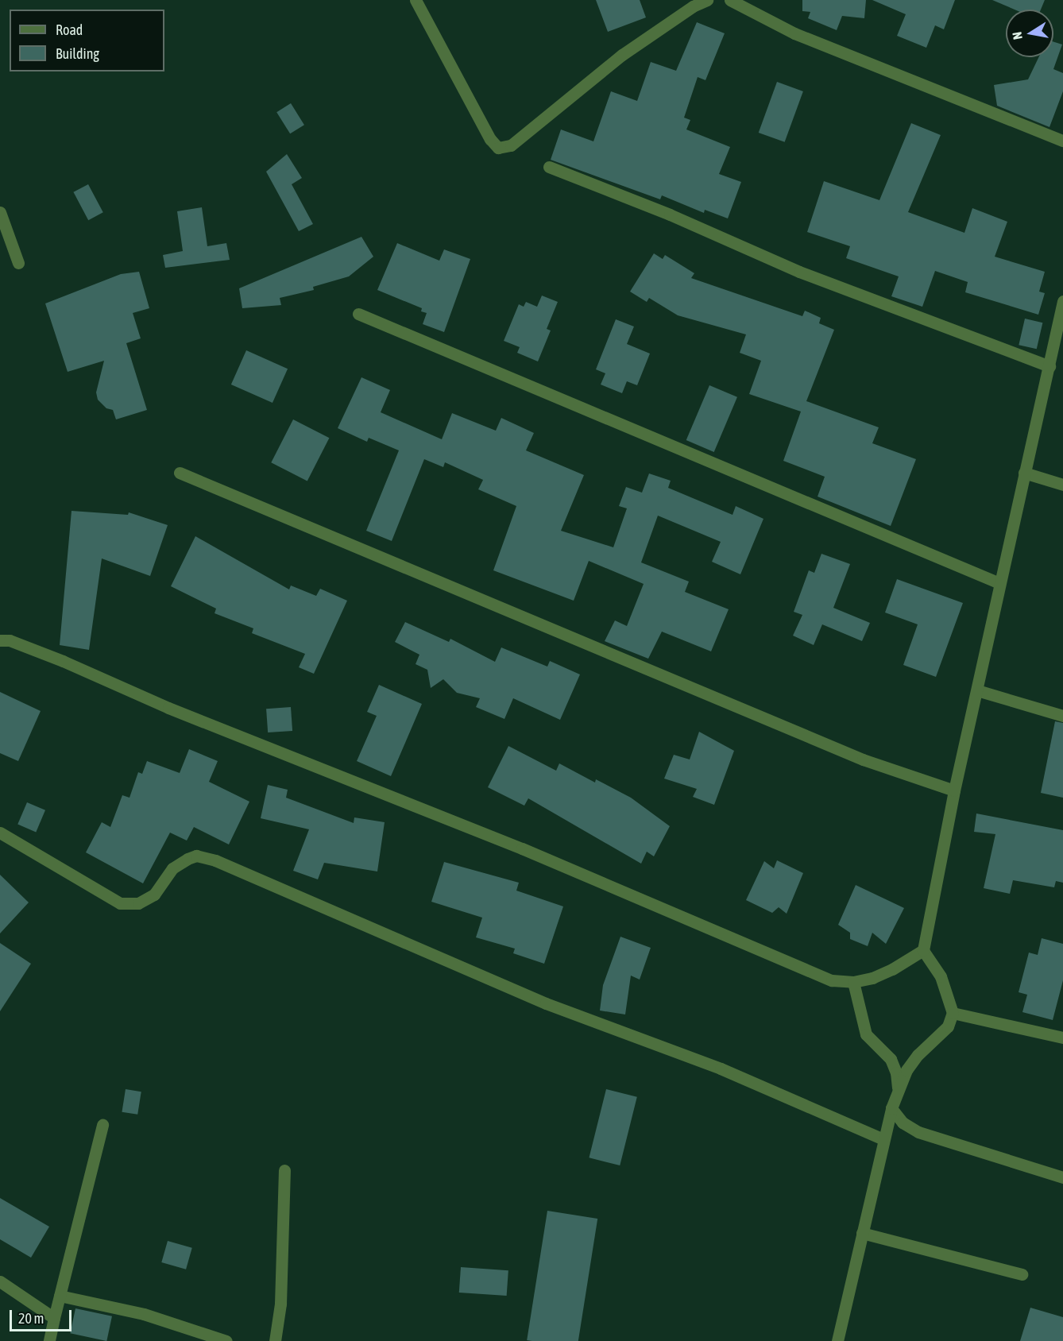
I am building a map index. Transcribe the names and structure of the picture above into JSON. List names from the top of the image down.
{
  "legend": ["Road", "Building"],
  "scale_bar": "20 m",
  "north": "left"
}
